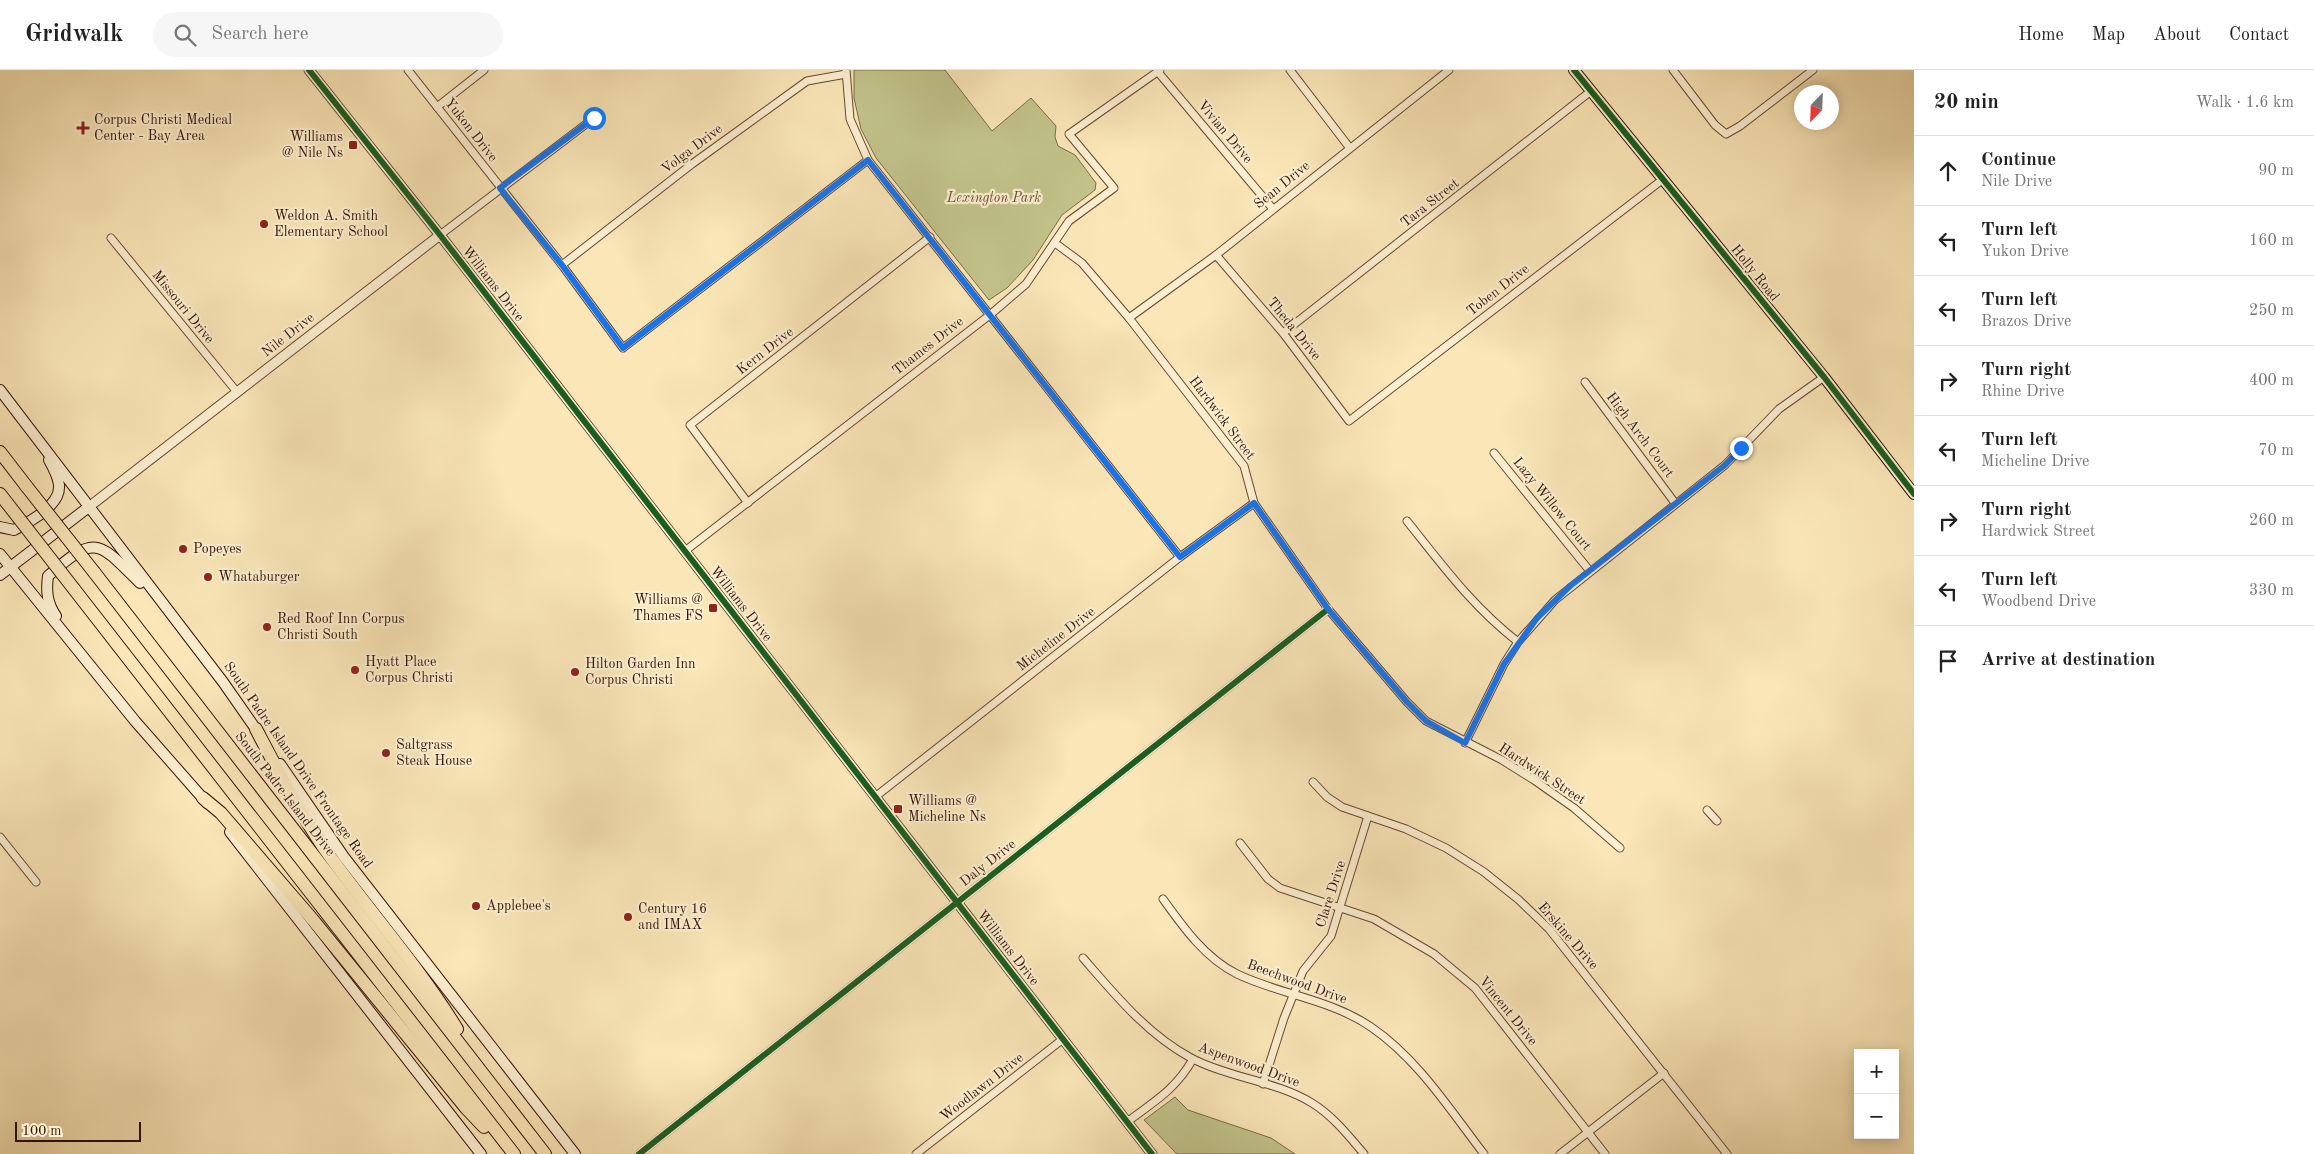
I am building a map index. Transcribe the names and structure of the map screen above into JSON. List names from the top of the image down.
{
  "streets": {
    "highway": ["South Padre Island Drive"],
    "main road": ["Holly Road", "Nile Drive", "South Padre Island Drive Frontage Road"],
    "street": [
      "Yukon Drive",
      "Vivian Drive",
      "Volga Drive",
      "Sean Drive",
      "Tara Street",
      "Williams Drive",
      "Toben Drive",
      "Missouri Drive",
      "Theda Drive",
      "Thames Drive",
      "Kern Drive",
      "Hardwick Street",
      "High Arch Court",
      "Lazy Willow Court",
      "Micheline Drive",
      "Daly Drive",
      "Clare Drive",
      "Erskine Drive",
      "Beechwood Drive",
      "Vincent Drive",
      "Aspenwood Drive",
      "Woodlawn Drive"
    ]
  },
  "crossings": [
    ["Yukon Drive", "Volga Drive"],
    ["Yukon Drive", "Nile Drive"],
    ["Vivian Drive", "Sean Drive"],
    ["Vivian Drive", "Thames Drive"],
    ["Sean Drive", "Theda Drive"],
    ["Sean Drive", "Hardwick Street"],
    ["Tara Street", "Holly Road"],
    ["Tara Street", "Theda Drive"],
    ["Holly Road", "Toben Drive"],
    ["Williams Drive", "Nile Drive"],
    ["Williams Drive", "Thames Drive"],
    ["Williams Drive", "Micheline Drive"],
    ["Williams Drive", "Daly Drive"],
    ["Williams Drive", "Woodlawn Drive"],
    ["Toben Drive", "Theda Drive"],
    ["Missouri Drive", "Nile Drive"],
    ["Nile Drive", "South Padre Island Drive Frontage Road"],
    ["Thames Drive", "Kern Drive"],
    ["Thames Drive", "Hardwick Street"],
    ["Hardwick Street", "Micheline Drive"],
    ["Hardwick Street", "Daly Drive"],
    ["Clare Drive", "Erskine Drive"],
    ["Clare Drive", "Beechwood Drive"],
    ["Clare Drive", "Vincent Drive"],
    ["Clare Drive", "Aspenwood Drive"]
  ],
  "parks": ["Lexington Park"],
  "places": {
    "health": ["Corpus Christi Medical Center - Bay Area"],
    "transit": ["Williams @ Nile Ns", "Williams @ Thames FS", "Williams @ Micheline Ns"],
    "other": [
      "Weldon A. Smith Elementary School",
      "Popeyes",
      "Whataburger",
      "Red Roof Inn Corpus Christi South",
      "Hyatt Place Corpus Christi",
      "Hilton Garden Inn Corpus Christi",
      "Saltgrass Steak House",
      "Applebee's",
      "Century 16 and IMAX"
    ]
  },
  "scale_bar": "100 m",
  "north": "bottom left",
  "page": {
    "header": "Gridwalk",
    "search": "Search here",
    "nav": [
      "Home",
      "Map",
      "About",
      "Contact"
    ],
    "heading": ["20 min", "Walk · 1.6 km"],
    "list": [
      ["Continue", "Nile Drive", "90 m"],
      ["Turn left", "Yukon Drive", "160 m"],
      ["Turn left", "Brazos Drive", "250 m"],
      ["Turn right", "Rhine Drive", "400 m"],
      ["Turn left", "Micheline Drive", "70 m"],
      ["Turn right", "Hardwick Street", "260 m"],
      ["Turn left", "Woodbend Drive", "330 m"],
      "Arrive at destination"
    ],
    "map_buttons": ["+", "−"],
    "scale": "100 m"
  }
}
